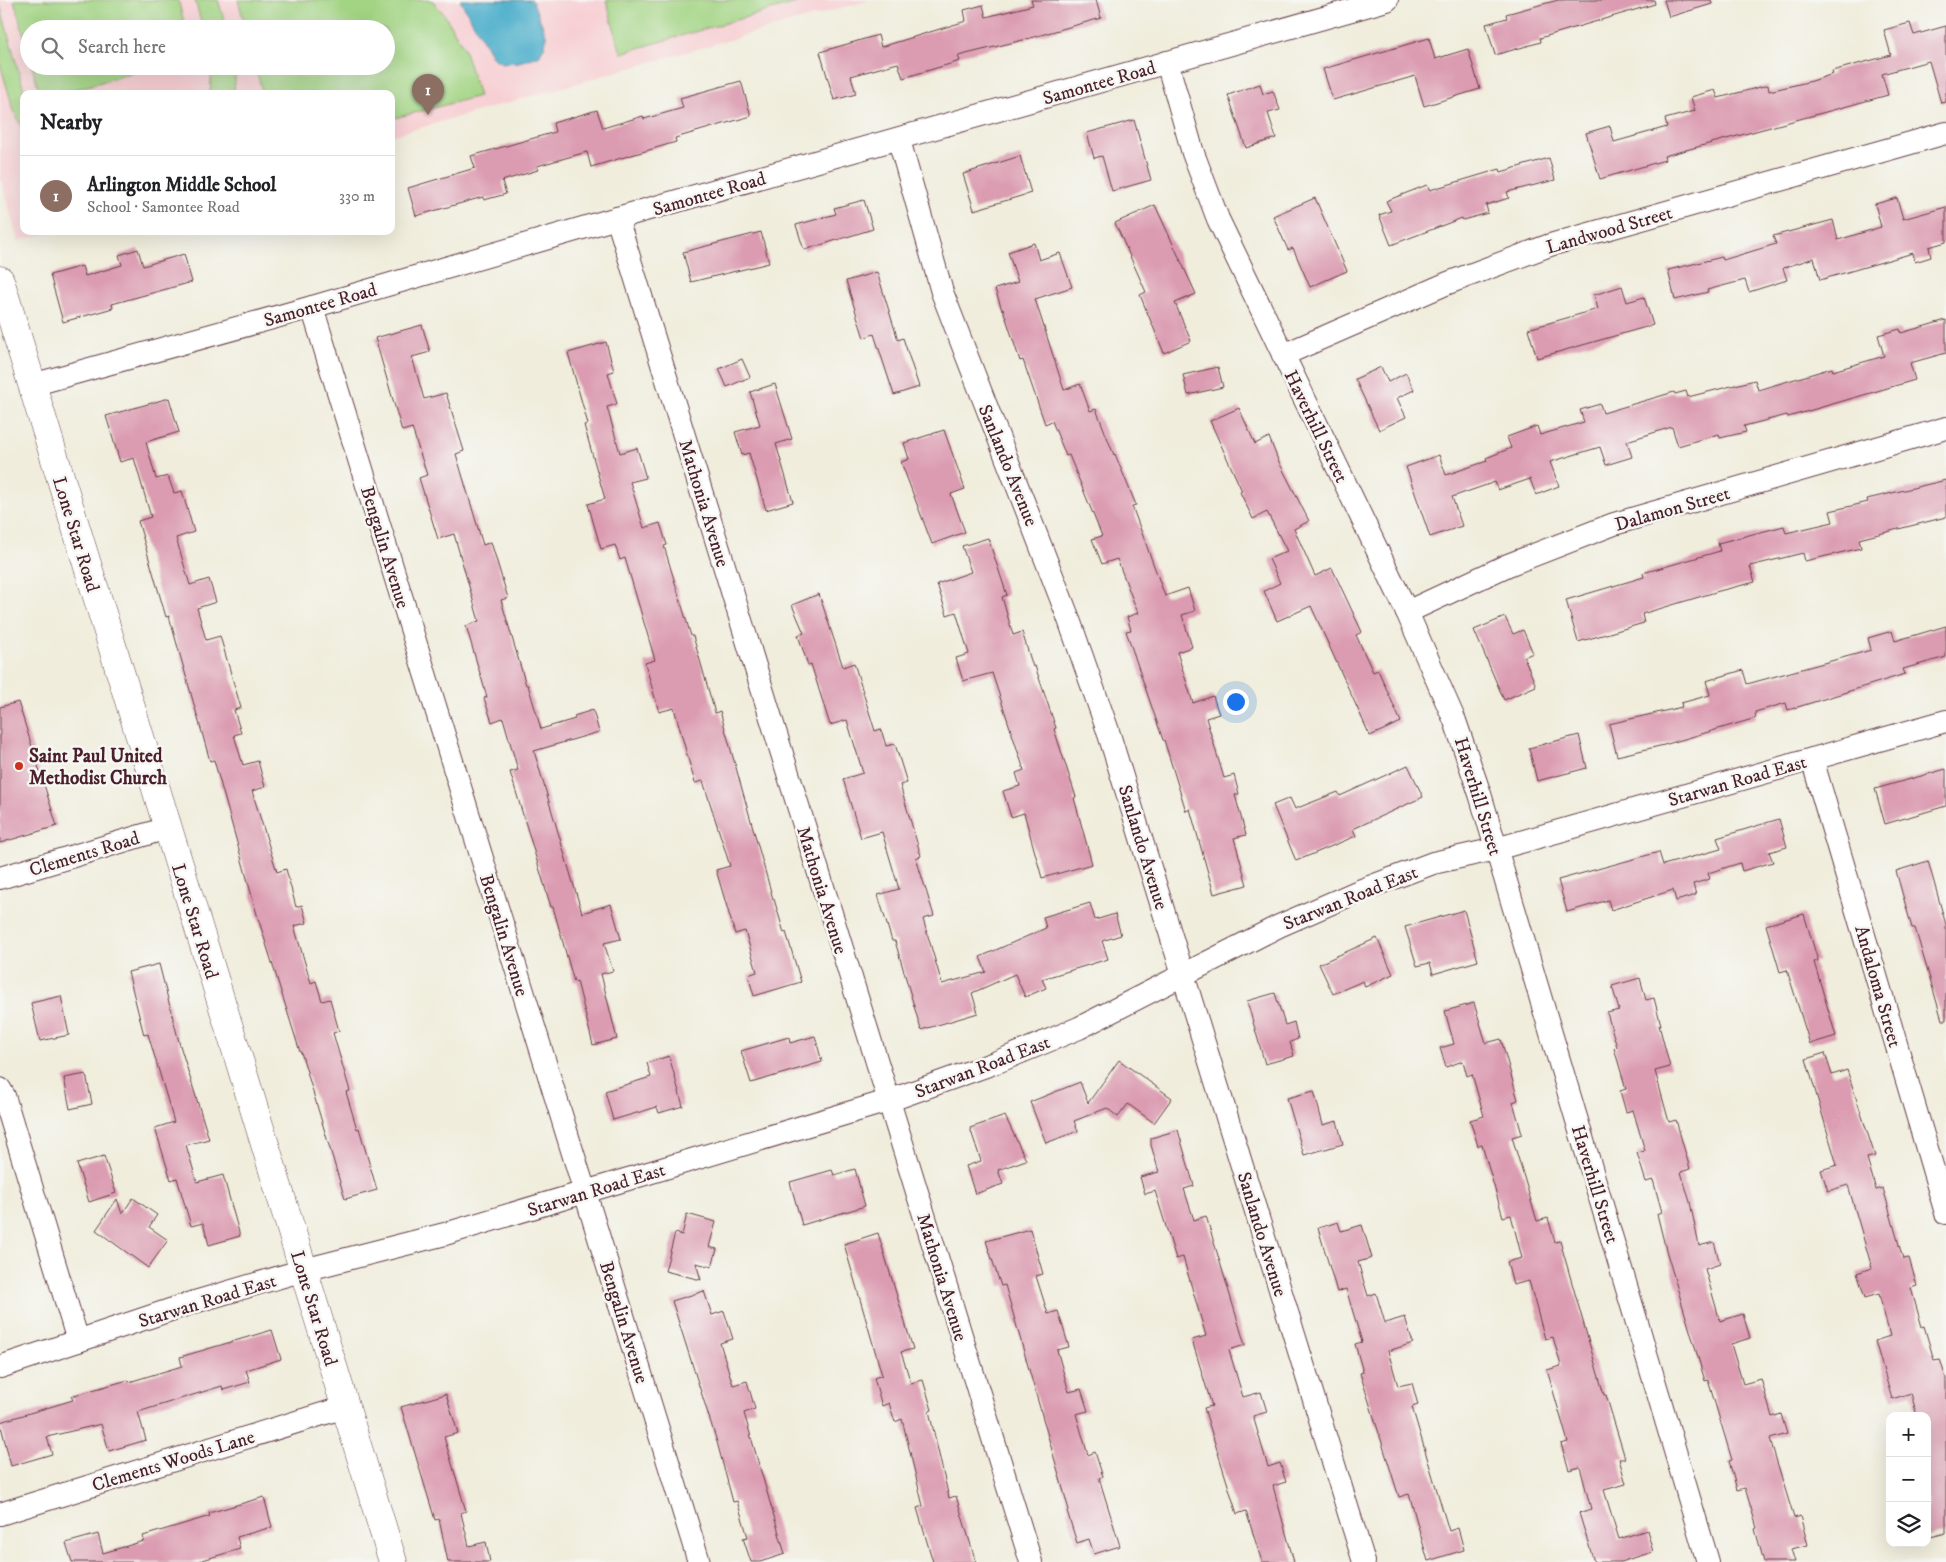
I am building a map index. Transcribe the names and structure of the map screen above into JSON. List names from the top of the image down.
{
  "streets": {
    "street": [
      "Samontee Road",
      "Landwood Street",
      "Haverhill Street",
      "Sanlando Avenue",
      "Mathonia Avenue",
      "Dalamon Street",
      "Lone Star Road",
      "Bengalin Avenue",
      "Starwan Road East",
      "Clements Road",
      "Andaloma Street",
      "Clements Woods Lane"
    ]
  },
  "crossings": [
    ["Samontee Road", "Haverhill Street"],
    ["Samontee Road", "Sanlando Avenue"],
    ["Samontee Road", "Mathonia Avenue"],
    ["Samontee Road", "Lone Star Road"],
    ["Samontee Road", "Bengalin Avenue"],
    ["Landwood Street", "Haverhill Street"],
    ["Haverhill Street", "Dalamon Street"],
    ["Haverhill Street", "Starwan Road East"],
    ["Sanlando Avenue", "Starwan Road East"],
    ["Mathonia Avenue", "Starwan Road East"],
    ["Lone Star Road", "Starwan Road East"],
    ["Lone Star Road", "Clements Road"],
    ["Lone Star Road", "Clements Woods Lane"],
    ["Bengalin Avenue", "Starwan Road East"],
    ["Starwan Road East", "Andaloma Street"]
  ],
  "places": ["Saint Paul United Methodist Church"],
  "page": {
    "search": "Search here",
    "pins": "1",
    "heading": "Nearby",
    "list": [
      {
        "mark": "1",
        "name": "Arlington Middle School",
        "note": "School · Samontee Road",
        "value": "330 m"
      }
    ],
    "map_buttons": ["+", "−"]
  }
}
